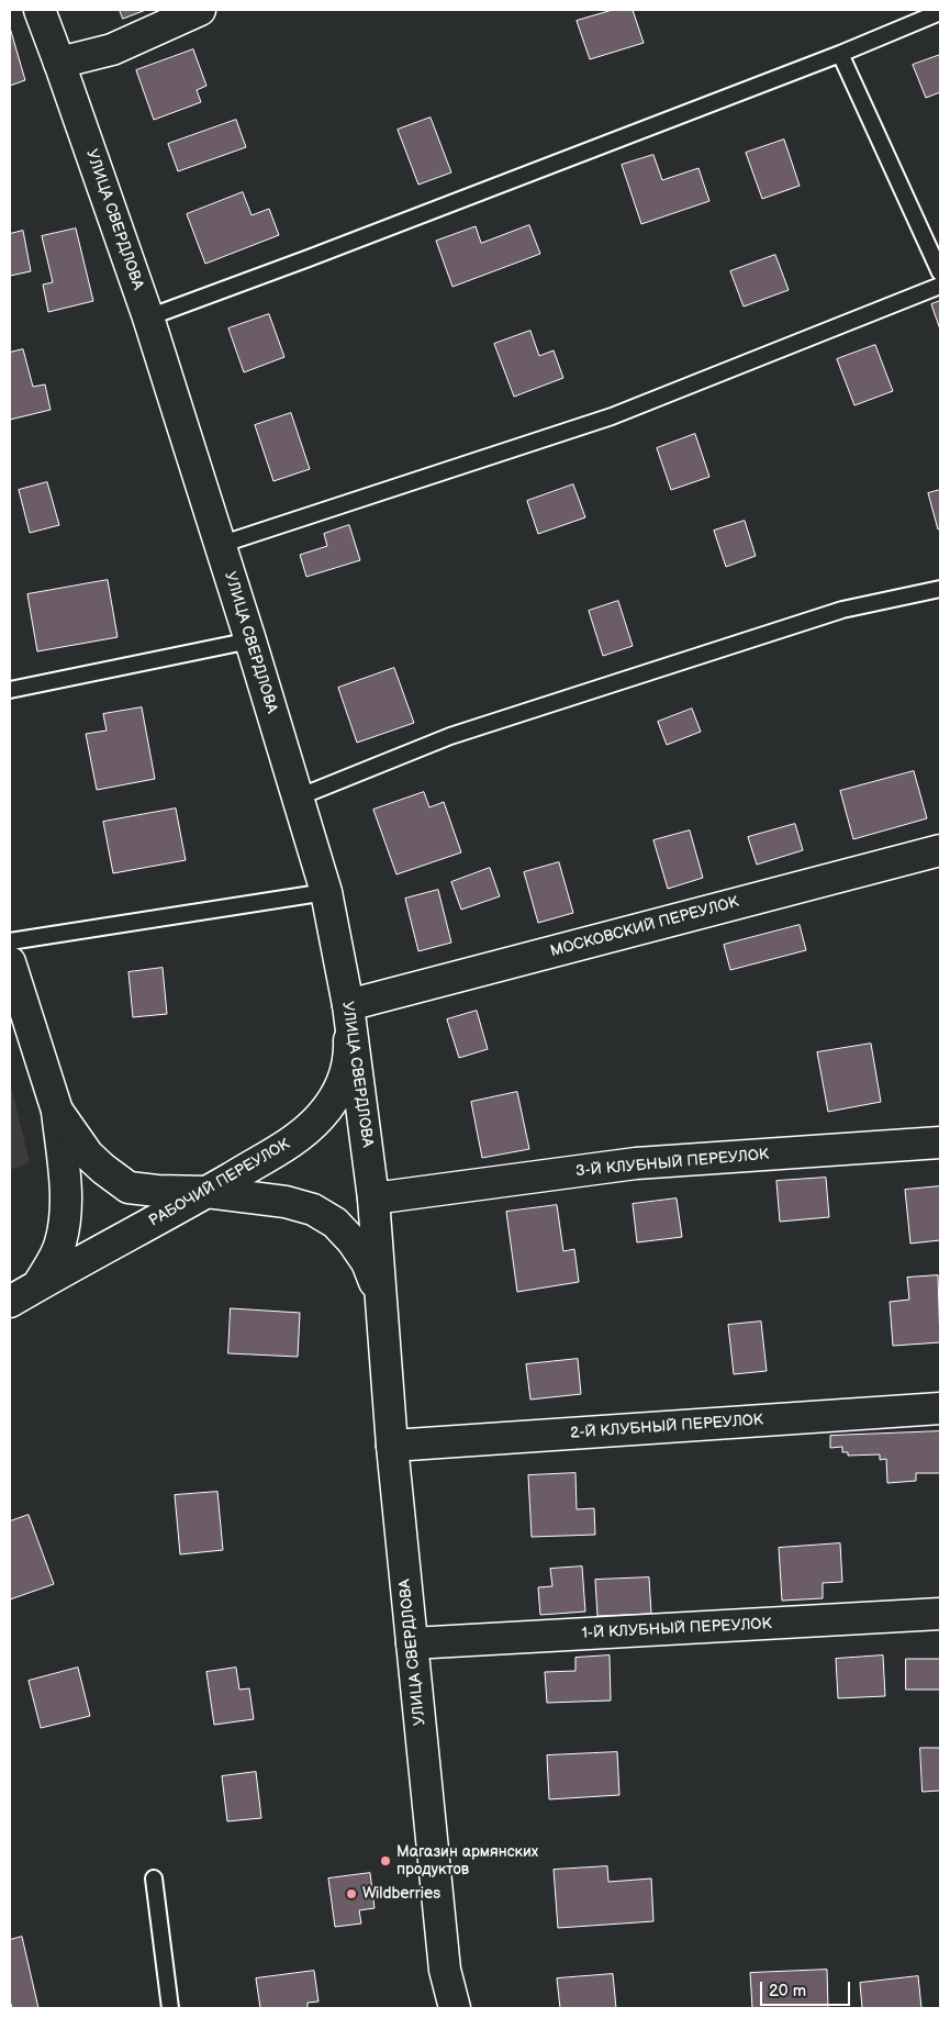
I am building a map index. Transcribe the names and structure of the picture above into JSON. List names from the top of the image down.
{
  "streets": {
    "main road": [
      "УЛИЦА СВЕРДЛОВА",
      "МОСКОВСКИЙ ПЕРЕУЛОК",
      "3-Й КЛУБНЫЙ ПЕРЕУЛОК",
      "РАБОЧИЙ ПЕРЕУЛОК",
      "2-Й КЛУБНЫЙ ПЕРЕУЛОК",
      "1-Й КЛУБНЫЙ ПЕРЕУЛОК"
    ]
  },
  "crossings": [
    ["УЛИЦА СВЕРДЛОВА", "МОСКОВСКИЙ ПЕРЕУЛОК"],
    ["УЛИЦА СВЕРДЛОВА", "3-Й КЛУБНЫЙ ПЕРЕУЛОК"],
    ["УЛИЦА СВЕРДЛОВА", "РАБОЧИЙ ПЕРЕУЛОК"],
    ["УЛИЦА СВЕРДЛОВА", "2-Й КЛУБНЫЙ ПЕРЕУЛОК"],
    ["УЛИЦА СВЕРДЛОВА", "1-Й КЛУБНЫЙ ПЕРЕУЛОК"],
    ["МОСКОВСКИЙ ПЕРЕУЛОК", "РАБОЧИЙ ПЕРЕУЛОК"]
  ],
  "places": ["Магазин армянских продуктов", "Wildberries"],
  "scale_bar": "20 m"
}
